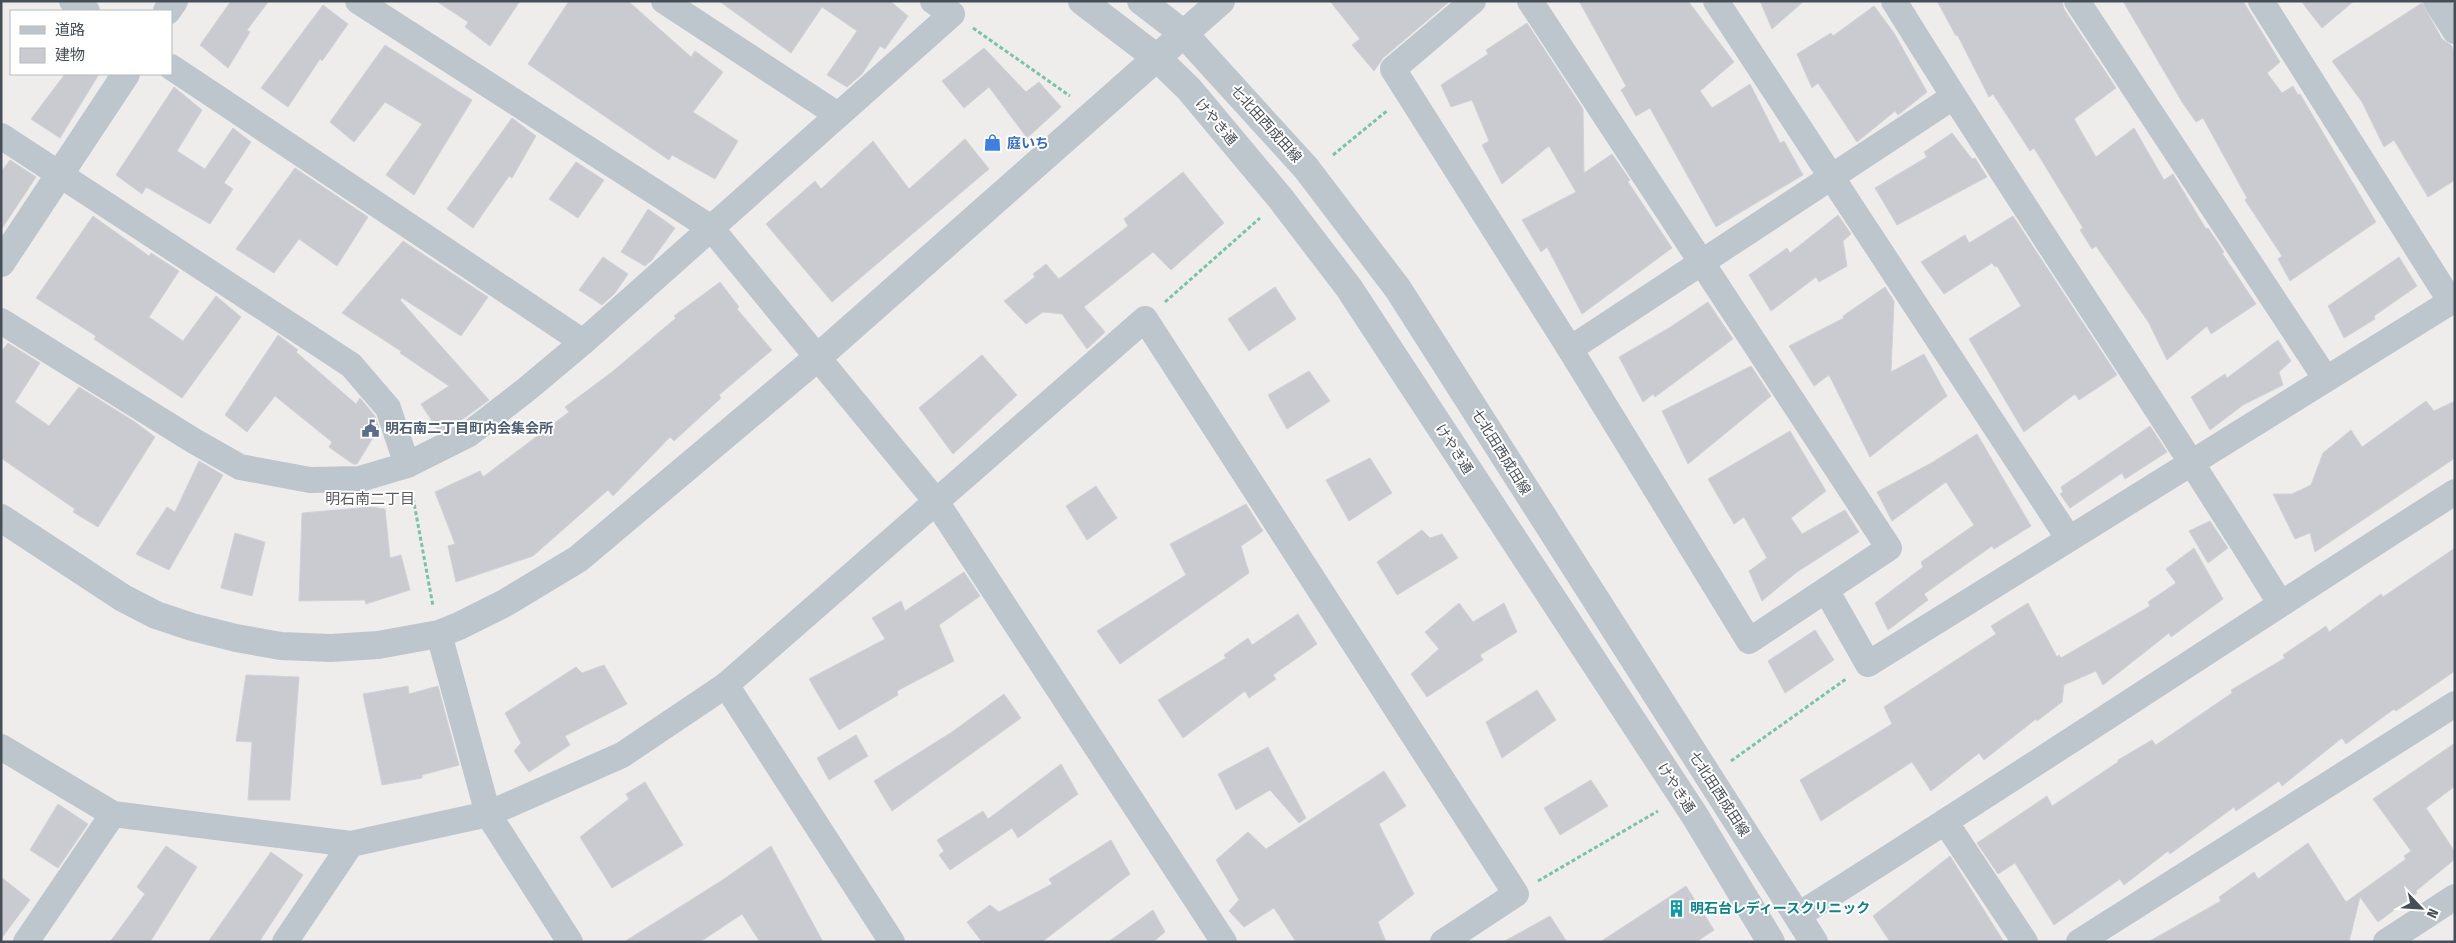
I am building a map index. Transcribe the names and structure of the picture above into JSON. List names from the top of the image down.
{
  "streets": {
    "street": ["けやき通", "七北田西成田線"]
  },
  "districts": ["明石南二丁目"],
  "places": {
    "shop": ["庭いち"],
    "public building": ["明石南二丁目町内会集会所"],
    "building": ["明石台レディースクリニック"]
  },
  "legend": ["道路", "建物"],
  "north": "bottom right"
}
